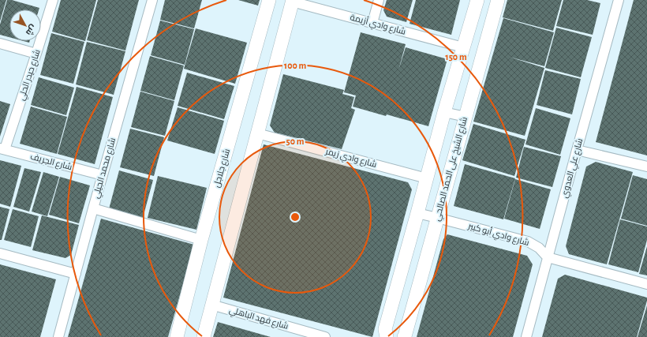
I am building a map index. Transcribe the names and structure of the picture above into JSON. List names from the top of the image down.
{
  "streets": {
    "street": [
      "شارع وادي أزيمة",
      "شارع حيدر الحلي",
      "شارع وادي زيمر",
      "شارع الجريف",
      "شارع محمد الجيلي",
      "شارع جلاجل",
      "شارع علي العدوي",
      "شارع الشيخ على الحمد الصالحي",
      "شارع وادي أبو كبير",
      "شارع فهد الباهلي"
    ]
  },
  "crossings": [
    ["شارع حيدر الحلي", "شارع الجريف"],
    ["شارع الجريف", "شارع محمد الجيلي"],
    ["شارع علي العدوي", "شارع وادي أبو كبير"],
    ["شارع الشيخ على الحمد الصالحي", "شارع وادي أبو كبير"]
  ],
  "north": "bottom right",
  "rings": ["150 m", "100 m", "50 m"]
}
